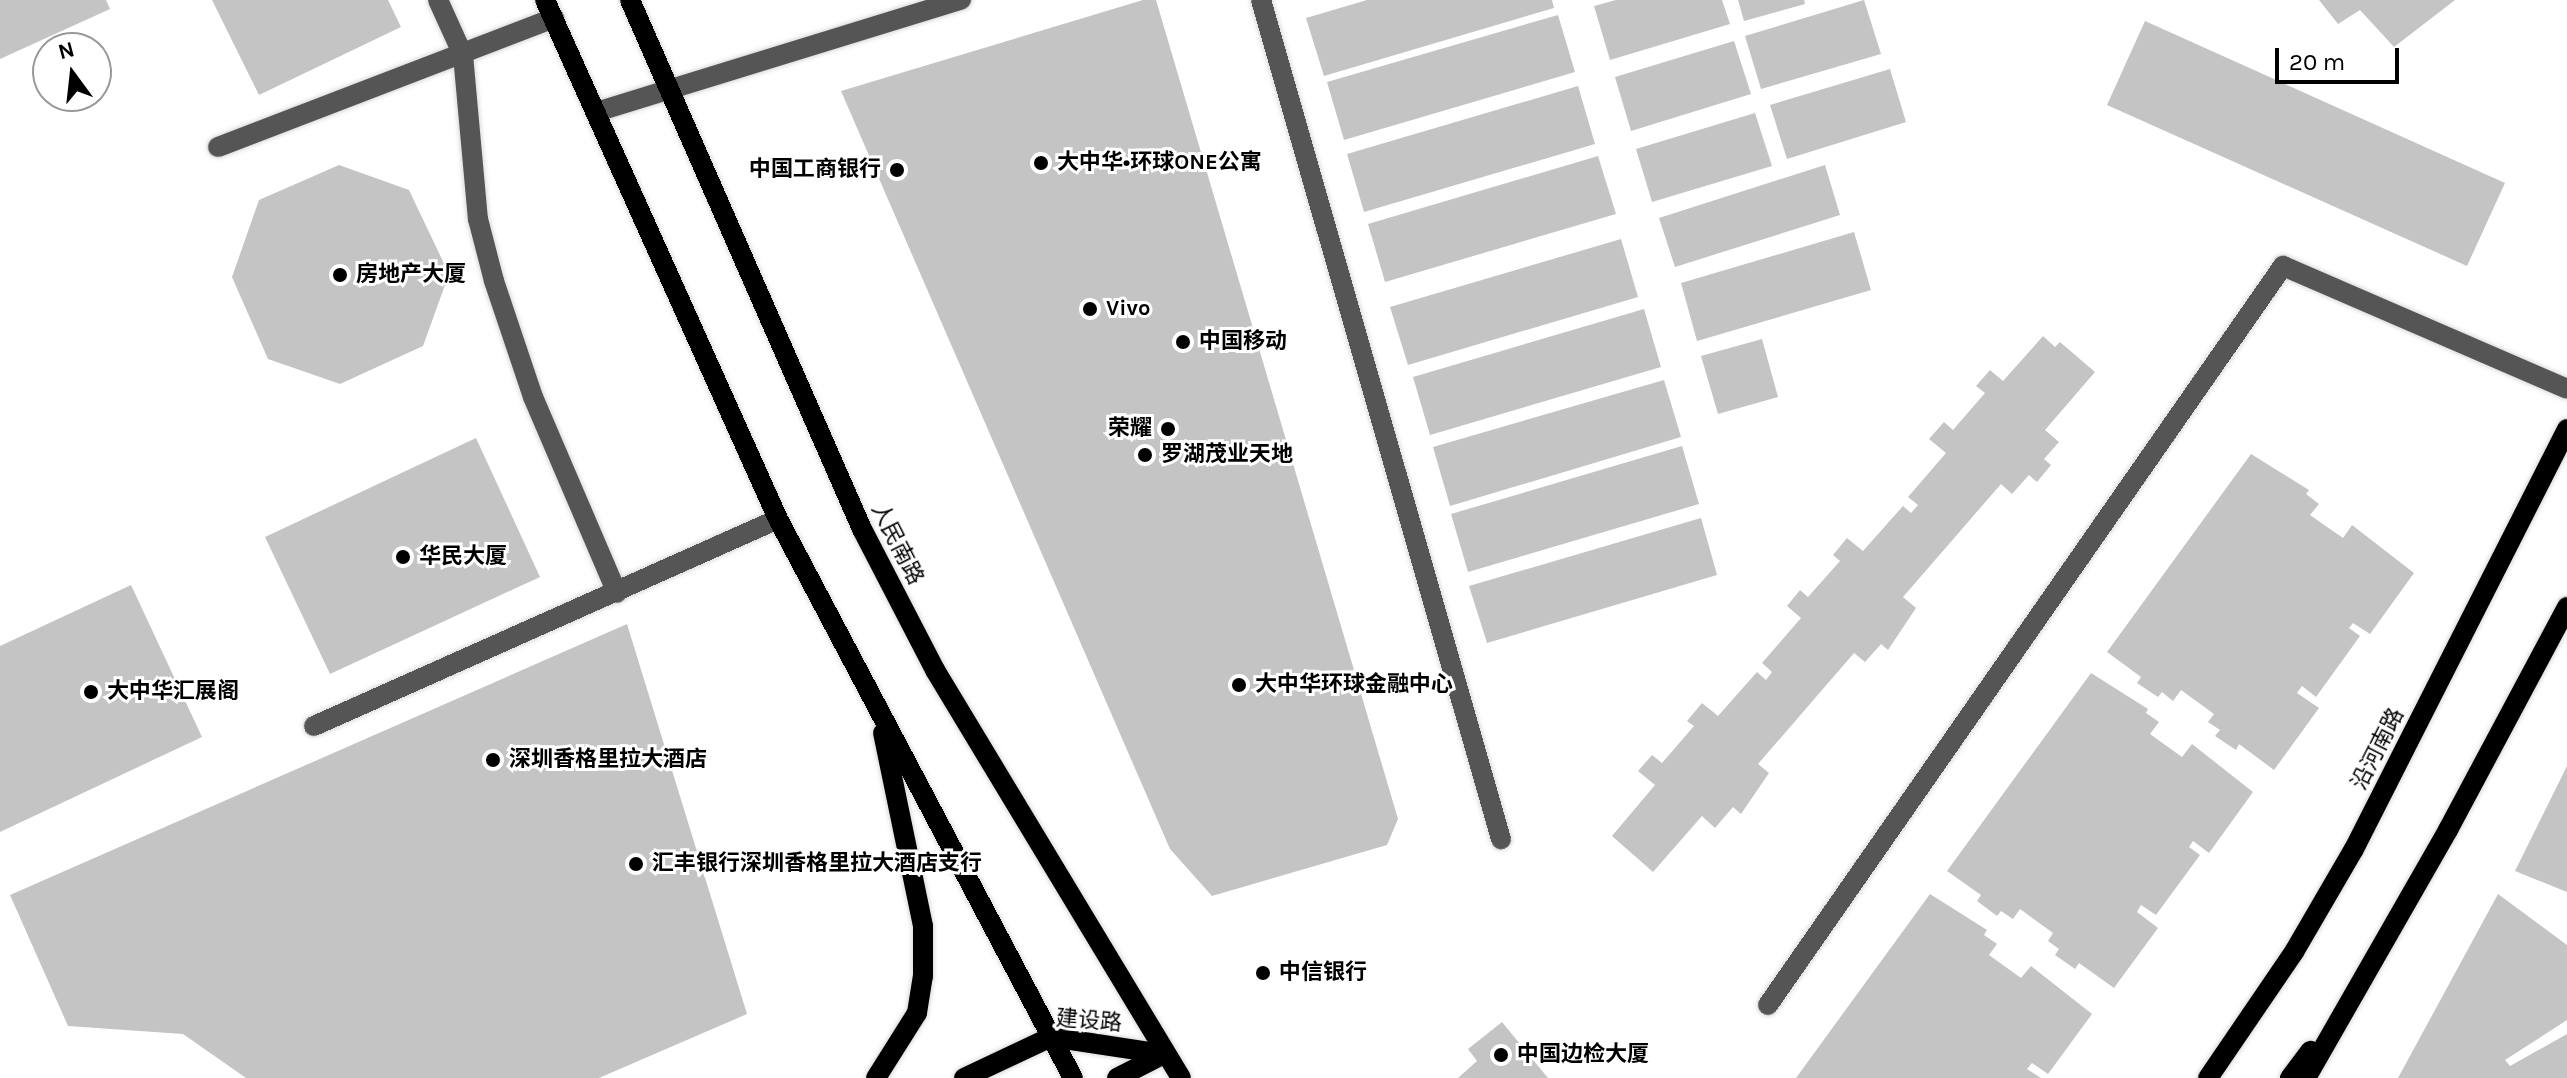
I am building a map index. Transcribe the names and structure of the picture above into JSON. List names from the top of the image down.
{
  "streets": {
    "main road": ["人民南路", "沿河南路", "建设路"]
  },
  "crossings": [
    ["人民南路", "建设路"]
  ],
  "places": [
    "大中华•环球ONE公寓",
    "中国工商银行",
    "房地产大厦",
    "Vivo",
    "中国移动",
    "荣耀",
    "罗湖茂业天地",
    "华民大厦",
    "大中华环球金融中心",
    "大中华汇展阁",
    "深圳香格里拉大酒店",
    "汇丰银行深圳香格里拉大酒店支行",
    "中信银行",
    "中国边检大厦"
  ],
  "scale_bar": "20 m",
  "north": "top"
}
